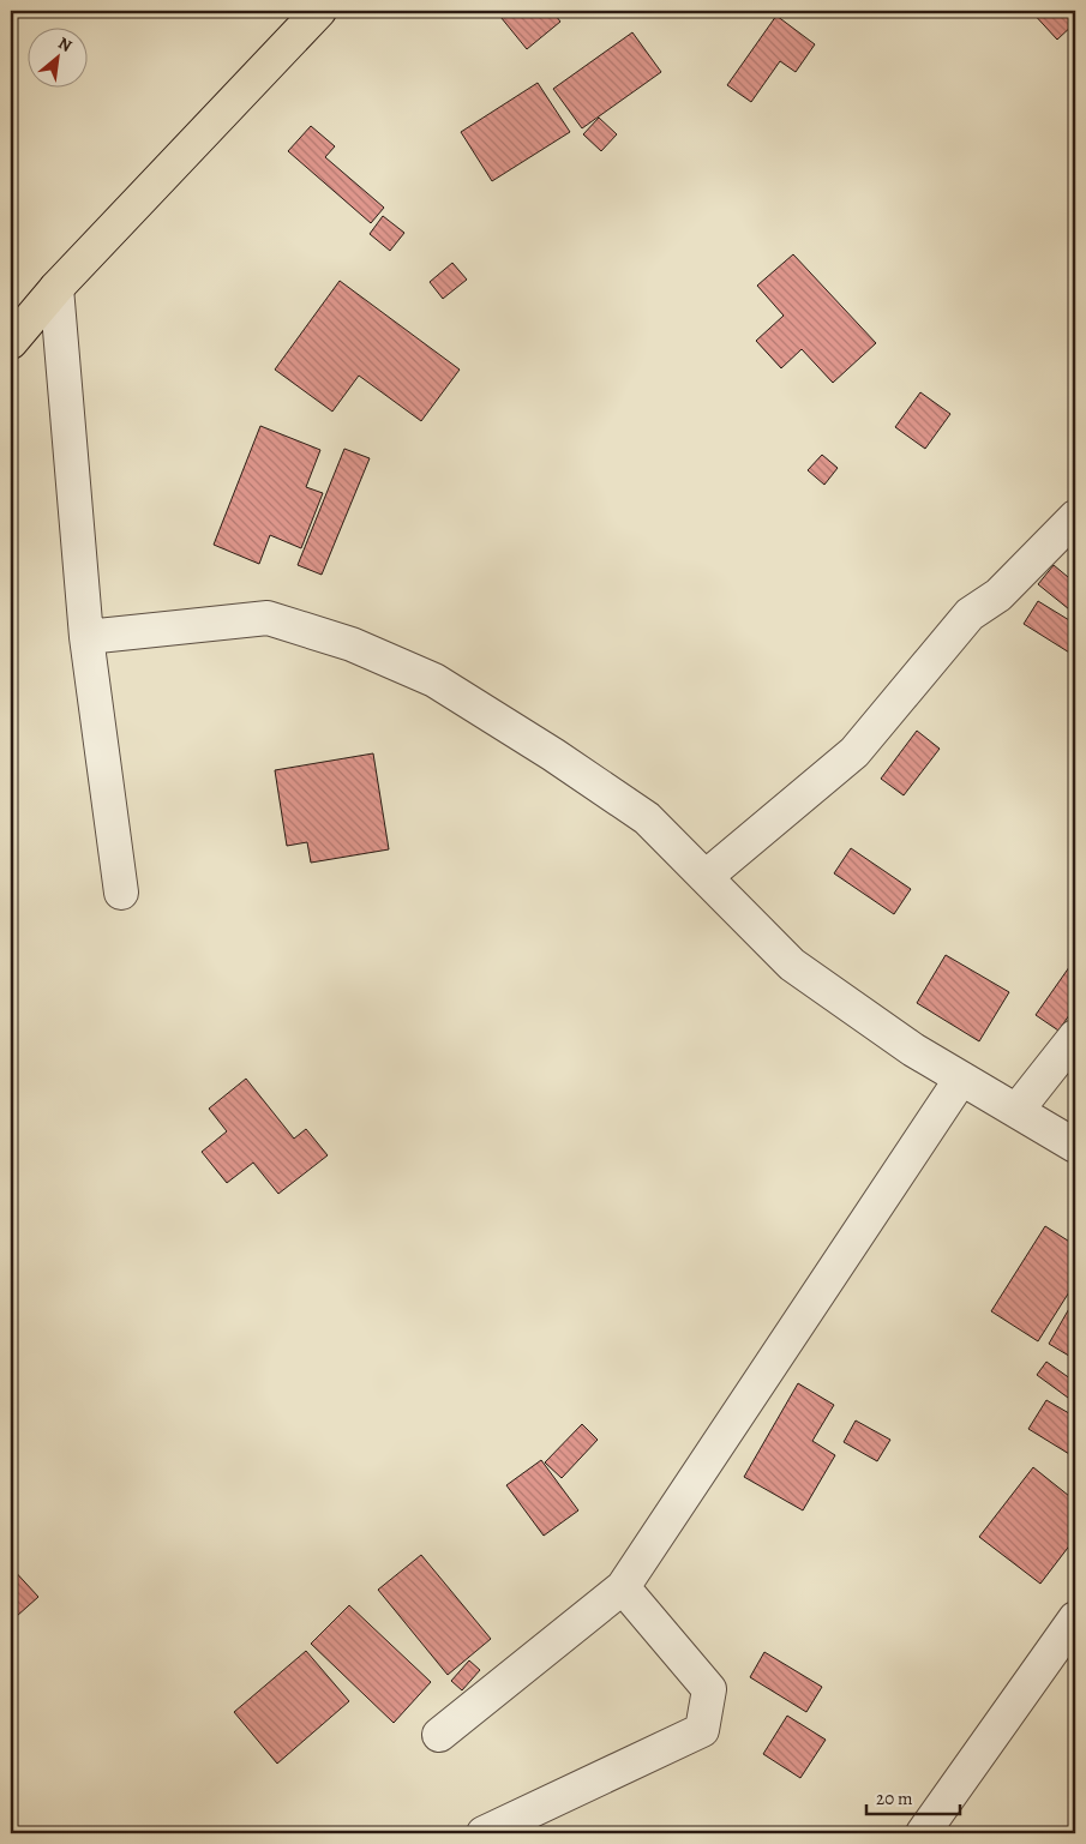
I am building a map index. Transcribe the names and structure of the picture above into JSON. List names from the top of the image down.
{
  "scale_bar": "20 m",
  "north": "top right"
}
